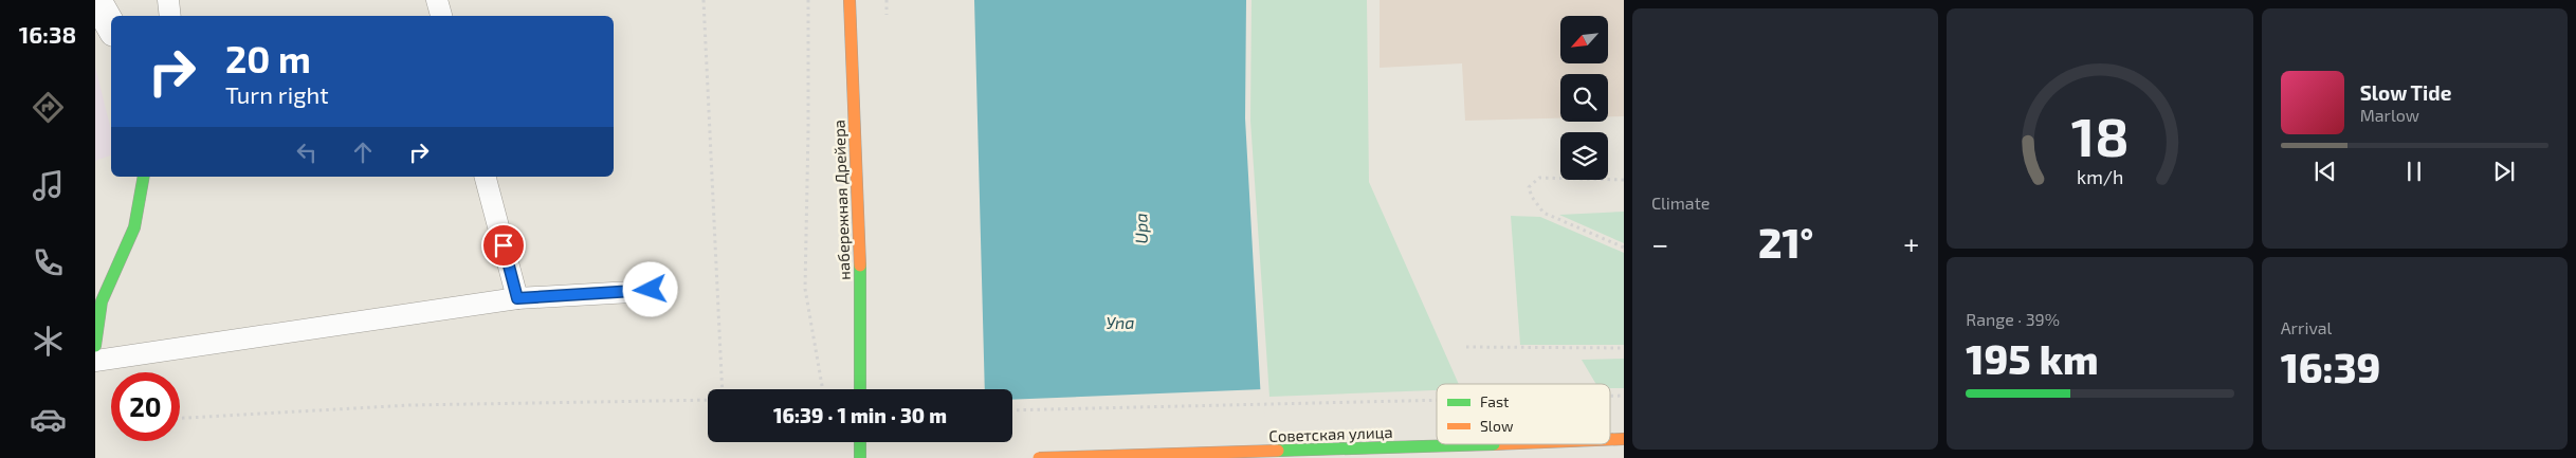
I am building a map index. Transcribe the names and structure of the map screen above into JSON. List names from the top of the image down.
{
  "streets": {
    "main road": ["набережная Дрейера", "Советская улица"]
  },
  "water": ["Upa", "Упа"],
  "legend": ["Fast", "Slow"],
  "north": "bottom left",
  "page": {
    "tabs": "16:38",
    "tile": [
      "Climate",
      ["Range · 39%", "195 km"],
      ["Arrival", "16:39"]
    ],
    "turn": ["20 m", "Turn right"],
    "song": ["Slow Tide", "Marlow"],
    "heat": ["−", "21°", "+"],
    "limit": "20",
    "trip": "16:39 · 1 min · 30 m",
    "gauge": ["18", "km/h"]
  }
}
